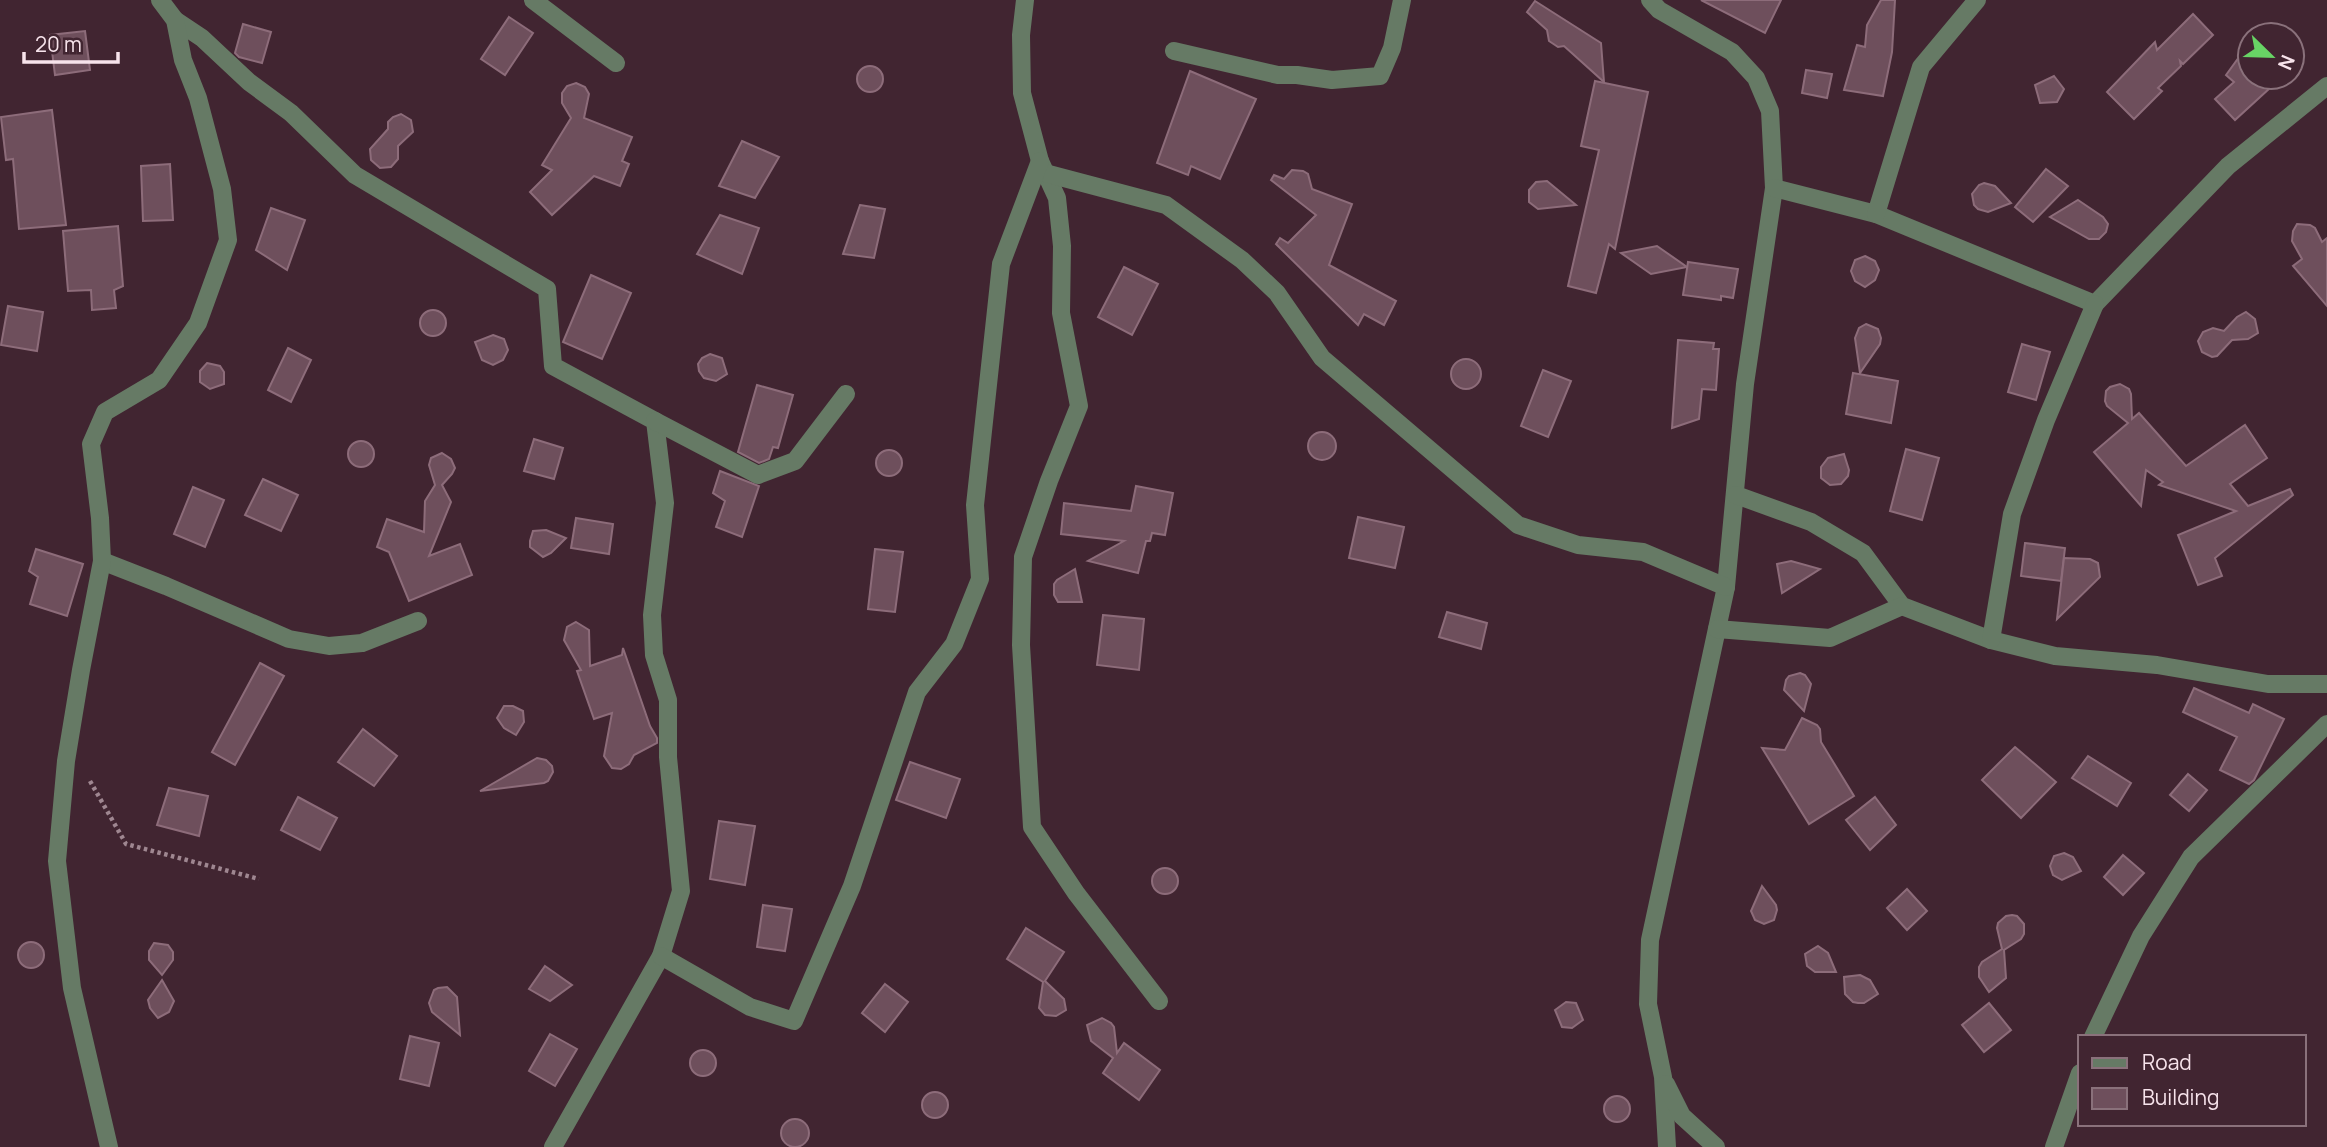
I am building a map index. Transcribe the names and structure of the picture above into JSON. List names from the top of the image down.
{
  "legend": ["Road", "Building"],
  "scale_bar": "20 m",
  "north": "bottom right"
}
